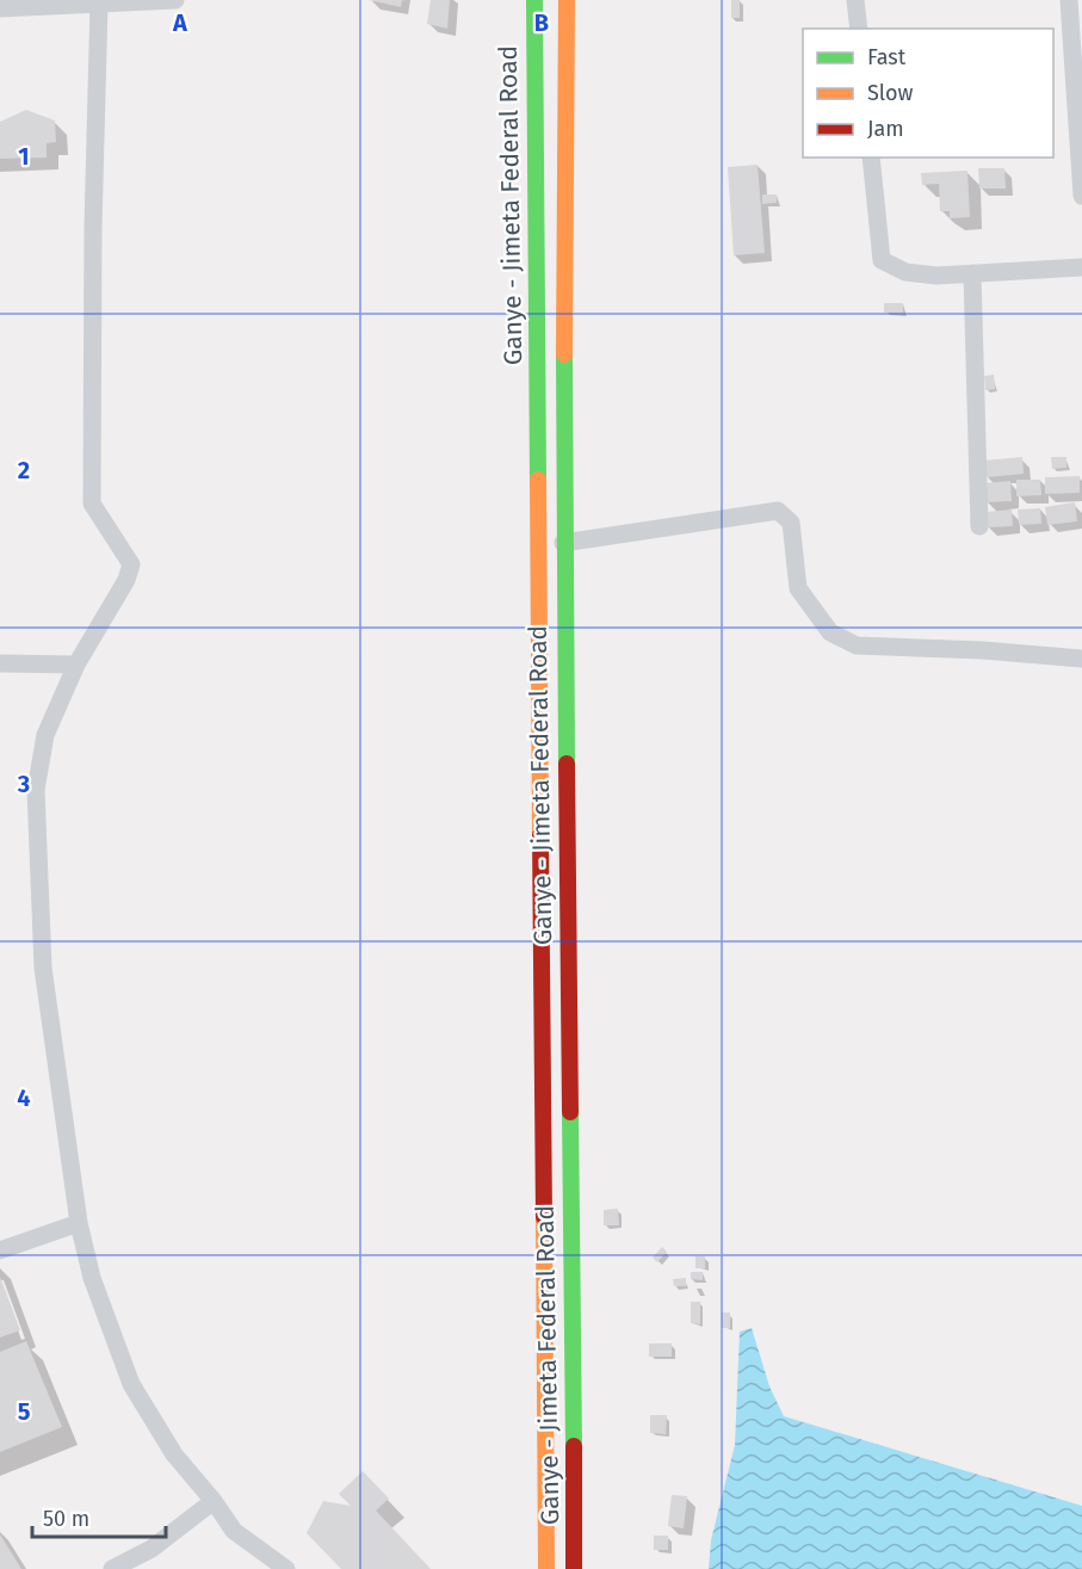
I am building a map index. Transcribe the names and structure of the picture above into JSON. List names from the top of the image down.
{
  "streets": {
    "main road": ["Ganye - Jimeta Federal Road"]
  },
  "legend": ["Fast", "Slow", "Jam"],
  "scale_bar": "50 m",
  "grid": {
    "columns": ["A", "B"],
    "rows": [
      "1",
      "2",
      "3",
      "4",
      "5"
    ]
  }
}
